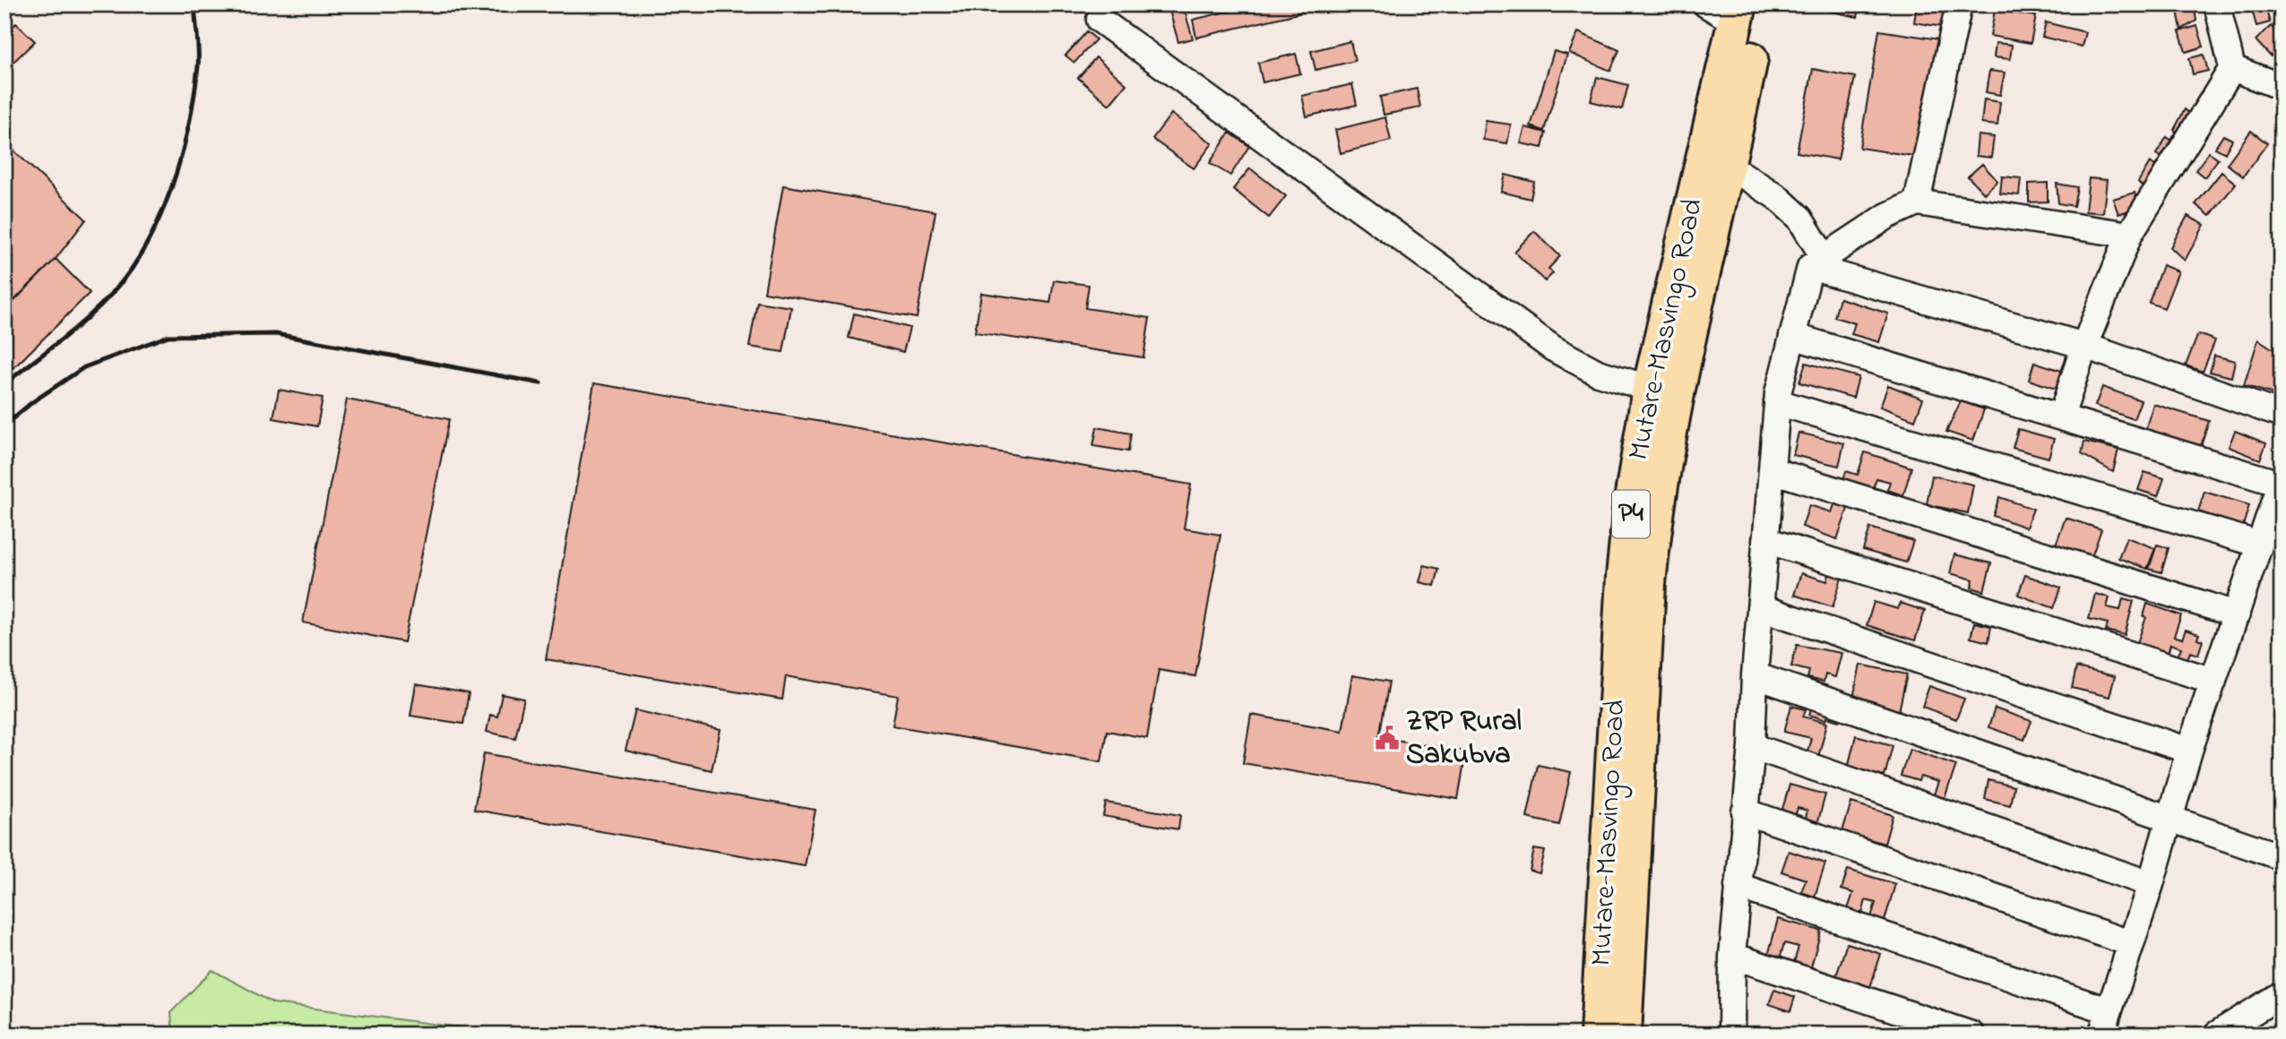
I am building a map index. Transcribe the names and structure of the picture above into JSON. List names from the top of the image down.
{
  "streets": {
    "highway": ["Mutare-Masvingo Road", "P4"]
  },
  "places": {
    "public building": ["ZRP Rural Sakubva"]
  }
}
